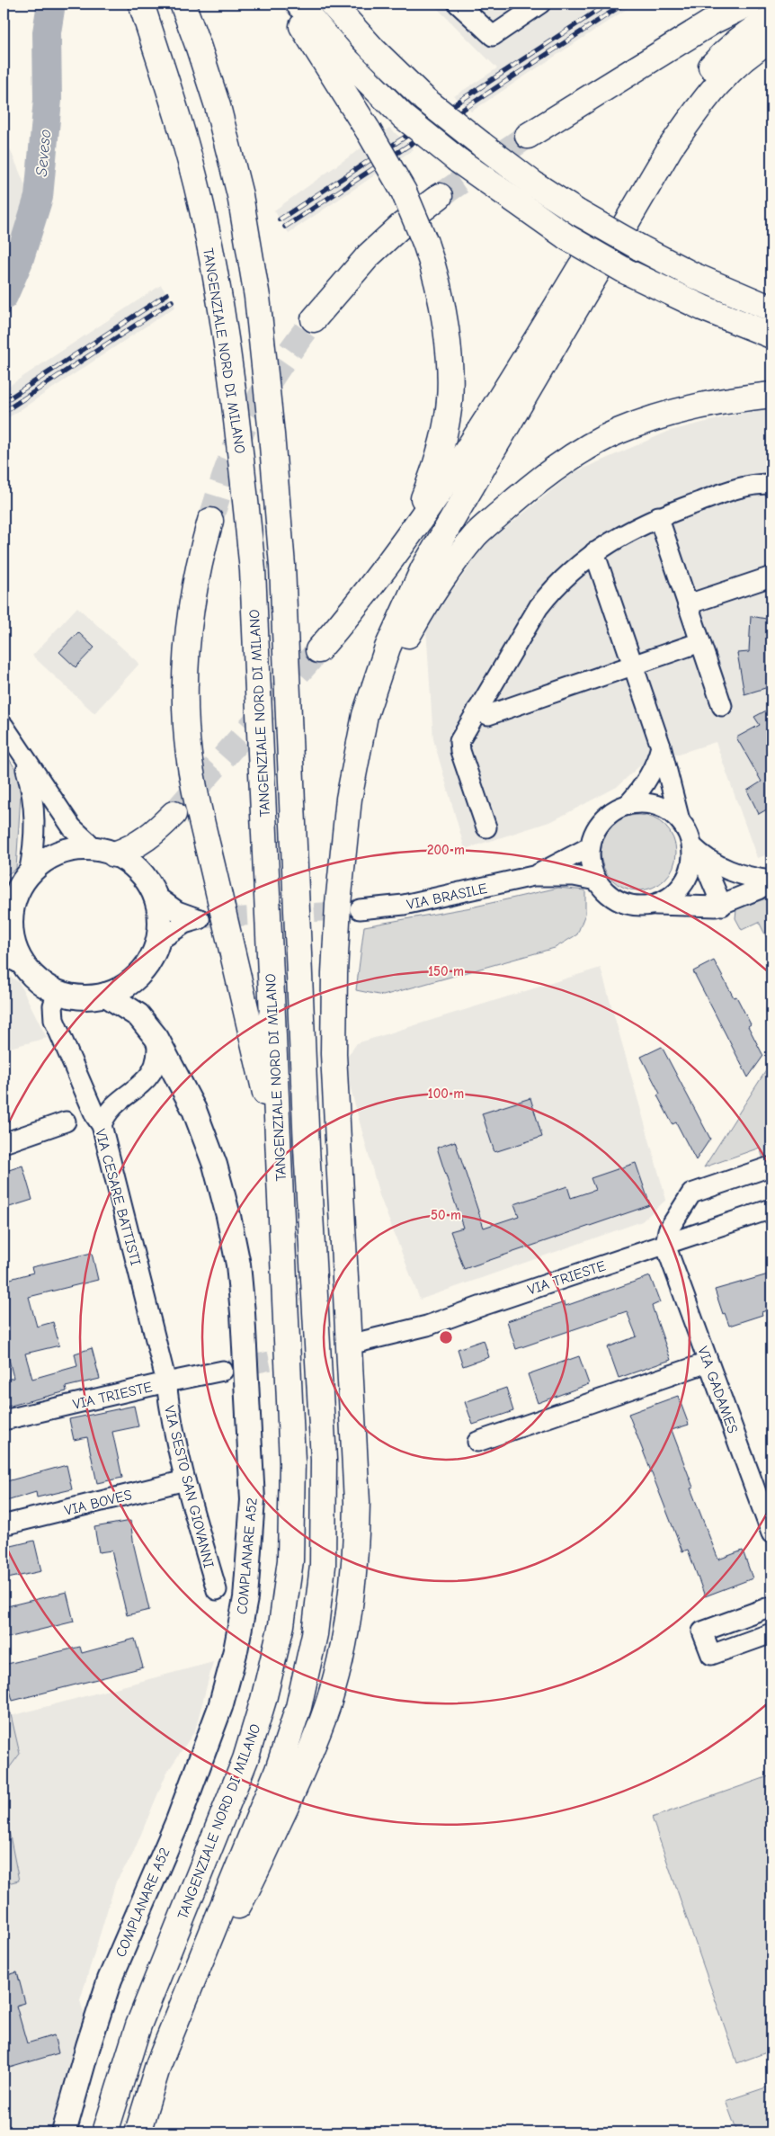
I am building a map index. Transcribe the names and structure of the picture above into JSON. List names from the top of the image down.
{
  "streets": {
    "highway": ["TANGENZIALE NORD DI MILANO"],
    "main road": ["COMPLANARE A52"],
    "street": [
      "VIA BRASILE",
      "VIA CESARE BATTISTI",
      "VIA TRIESTE",
      "VIA GADAMES",
      "VIA SESTO SAN GIOVANNI",
      "VIA BOVES"
    ]
  },
  "crossings": [
    ["VIA CESARE BATTISTI", "VIA TRIESTE"],
    ["VIA CESARE BATTISTI", "VIA SESTO SAN GIOVANNI"],
    ["VIA CESARE BATTISTI", "COMPLANARE A52"],
    ["VIA TRIESTE", "VIA GADAMES"],
    ["VIA TRIESTE", "VIA SESTO SAN GIOVANNI"],
    ["VIA SESTO SAN GIOVANNI", "VIA BOVES"]
  ],
  "water": ["Seveso"],
  "rings": [
    "200 m",
    "150 m",
    "100 m",
    "50 m"
  ]
}
